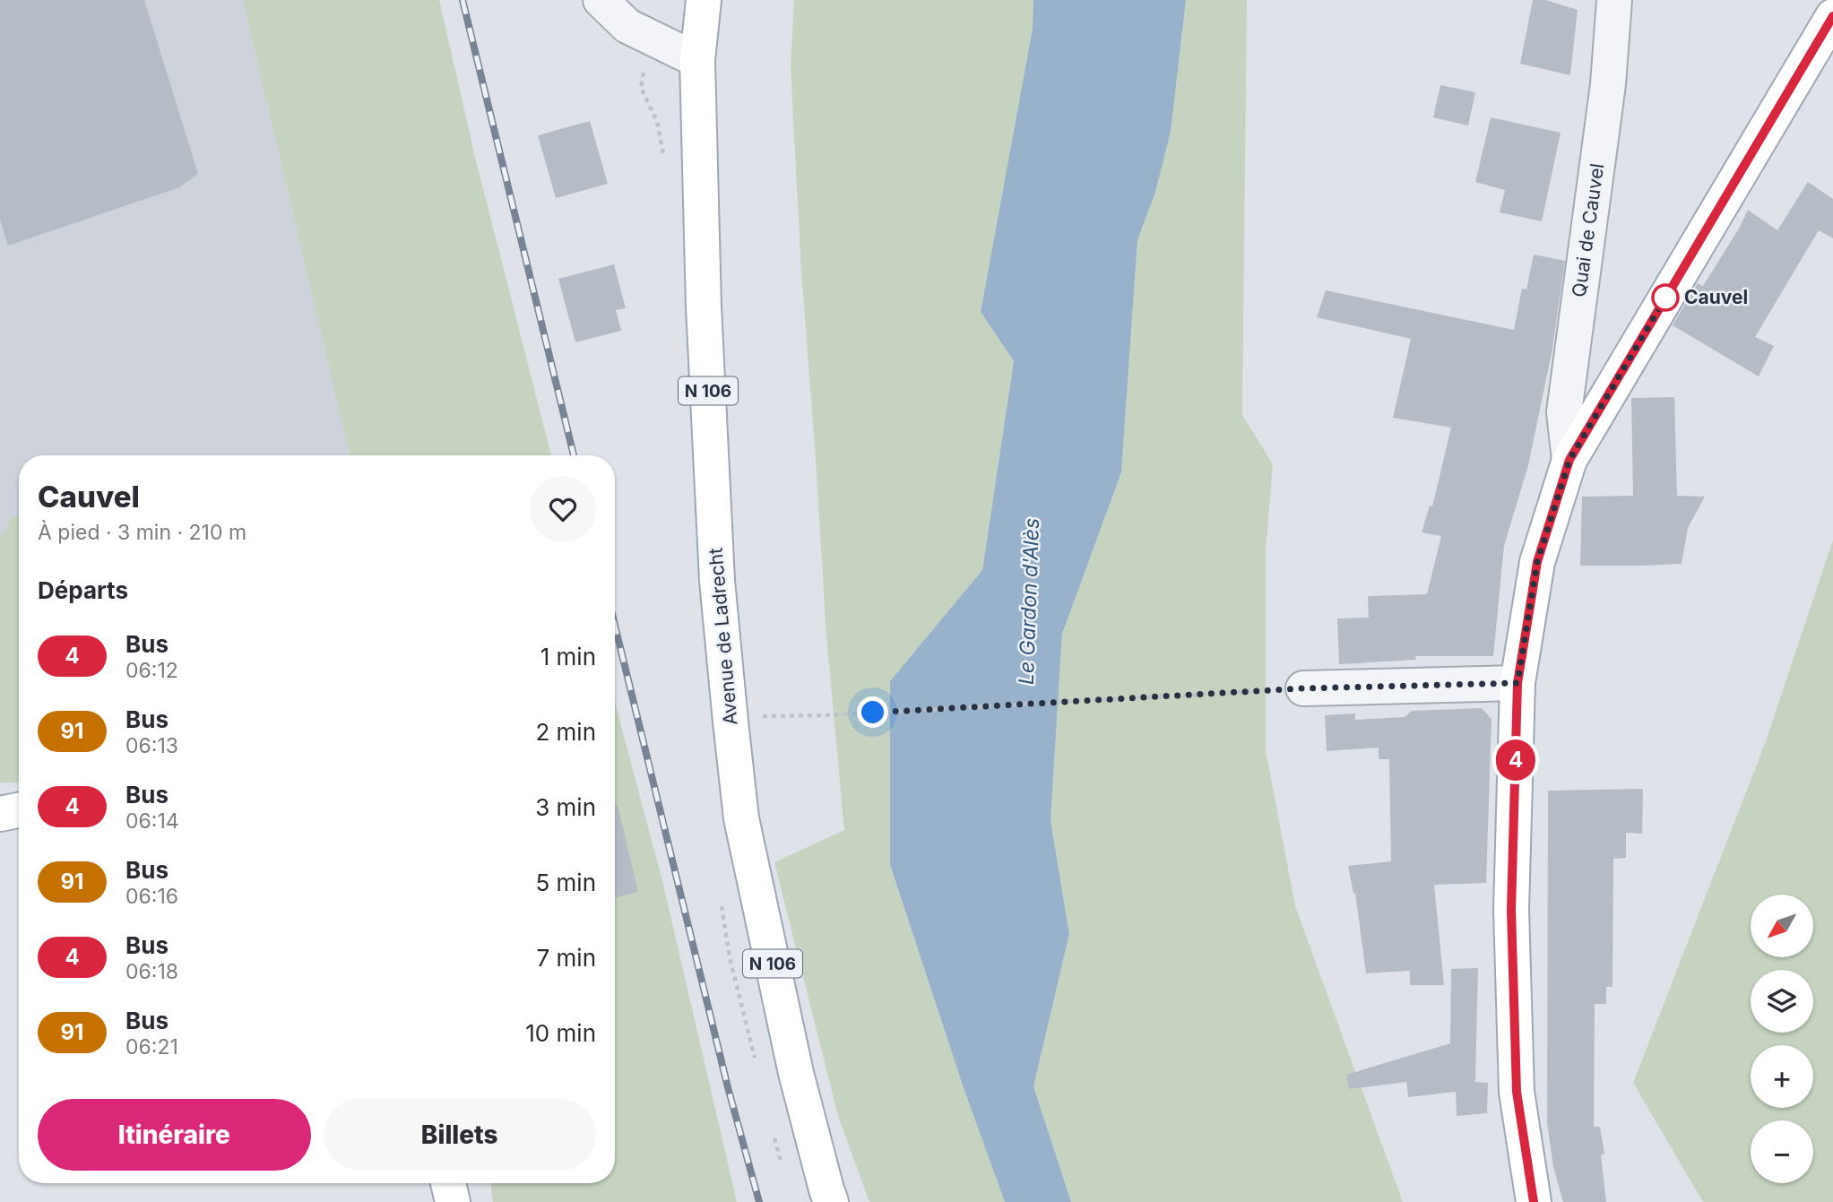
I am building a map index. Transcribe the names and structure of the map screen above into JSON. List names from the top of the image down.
{
  "streets": {
    "main road": ["N 106", "Avenue de Ladrecht"],
    "street": ["Quai de Cauvel"]
  },
  "crossings": [
    ["N 106", "Avenue de Ladrecht"]
  ],
  "water": ["Le Gardon d'Alès"],
  "places": ["Cauvel"],
  "lines": ["bus line 4"],
  "north": "bottom left",
  "page": {
    "on_map": "4",
    "heading": [
      ["Cauvel", "À pied · 3 min · 210 m"],
      "Départs"
    ],
    "list": [
      {
        "mark": "4",
        "name": "Bus",
        "note": "06:12",
        "value": "1 min"
      },
      {
        "mark": "91",
        "name": "Bus",
        "note": "06:13",
        "value": "2 min"
      },
      {
        "mark": "4",
        "name": "Bus",
        "note": "06:14",
        "value": "3 min"
      },
      {
        "mark": "91",
        "name": "Bus",
        "note": "06:16",
        "value": "5 min"
      },
      {
        "mark": "4",
        "name": "Bus",
        "note": "06:18",
        "value": "7 min"
      },
      {
        "mark": "91",
        "name": "Bus",
        "note": "06:21",
        "value": "10 min"
      }
    ],
    "map_buttons": ["+", "−"],
    "buttons": ["Itinéraire", "Billets"]
  }
}
